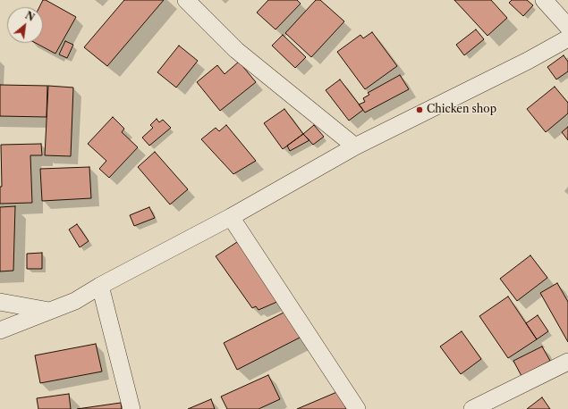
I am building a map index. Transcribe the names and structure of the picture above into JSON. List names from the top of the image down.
{
  "places": ["Chicken shop"],
  "north": "top right"
}
